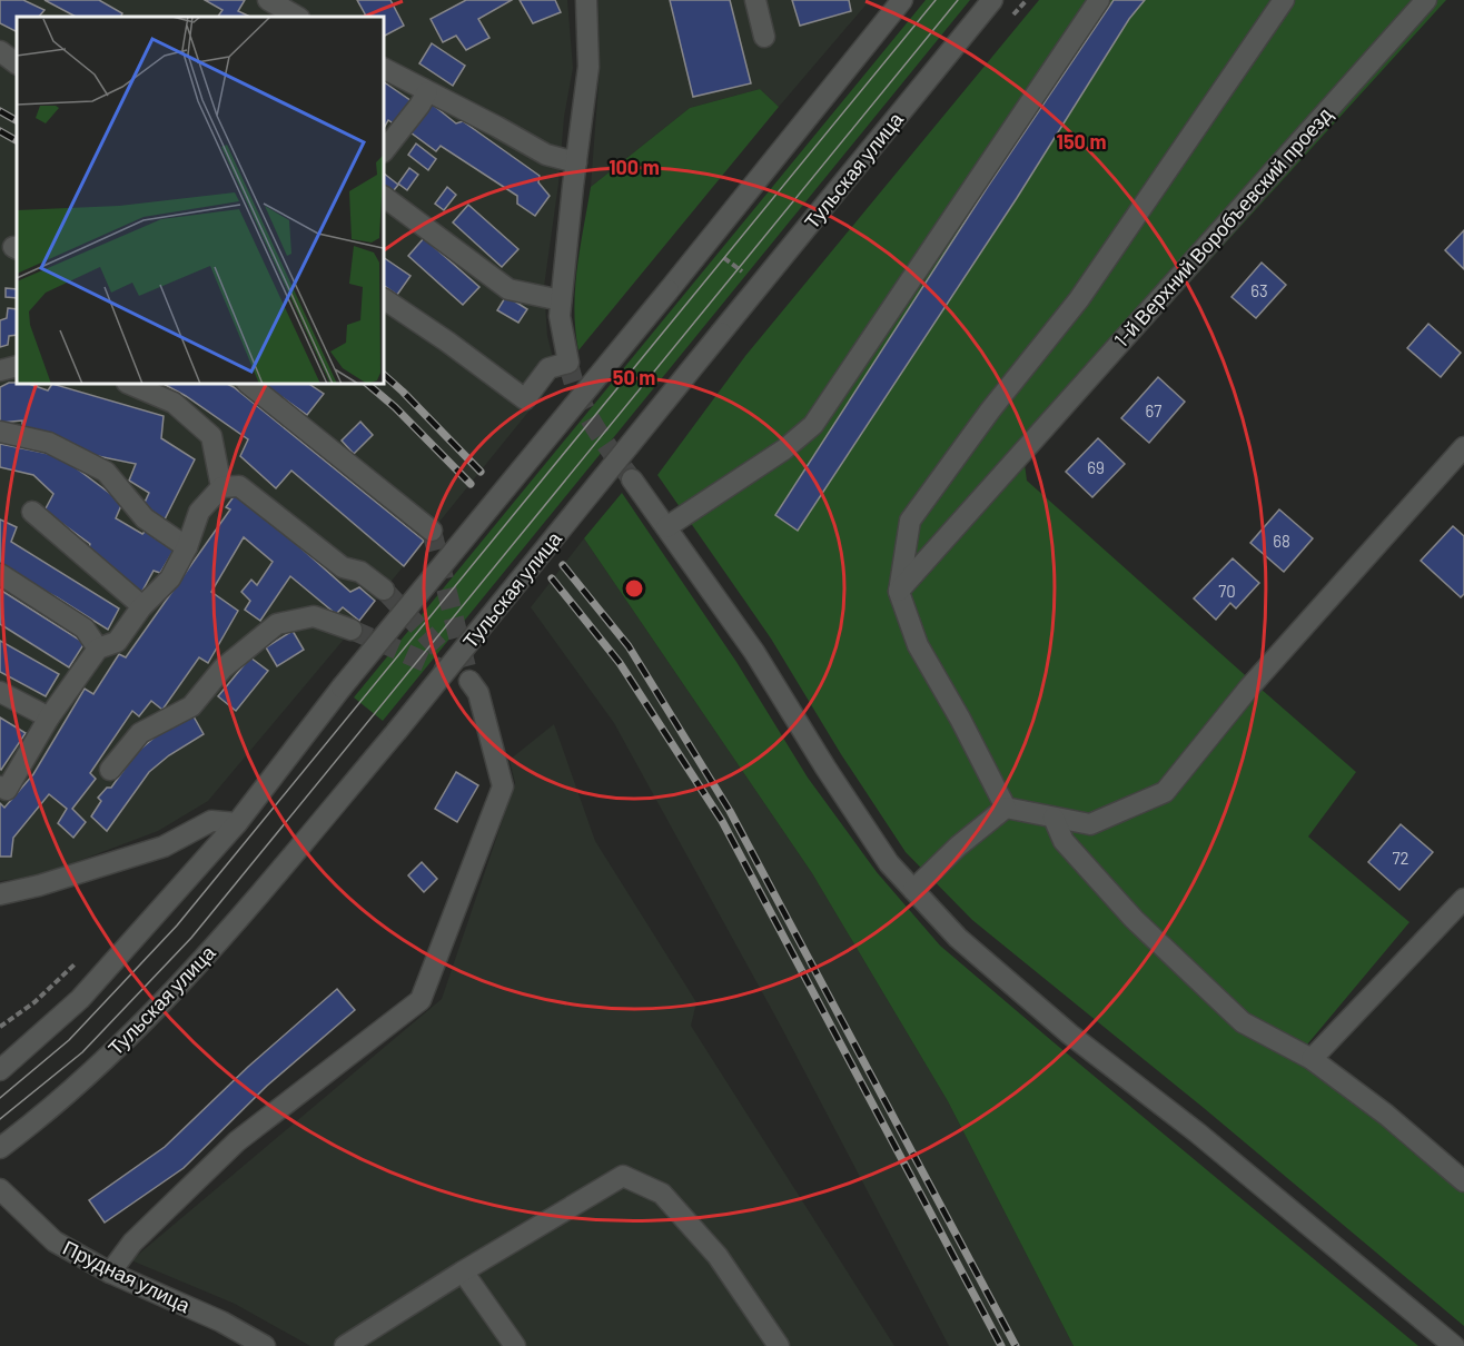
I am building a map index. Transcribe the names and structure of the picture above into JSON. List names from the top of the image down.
{
  "streets": {
    "street": ["Тульская улица", "1-й Верхний Воробъевский проезд", "Прудная улица"]
  },
  "house_numbers": [
    "63",
    "67",
    "69",
    "68",
    "70",
    "72"
  ],
  "rings": ["150 m", "100 m", "50 m"]
}
